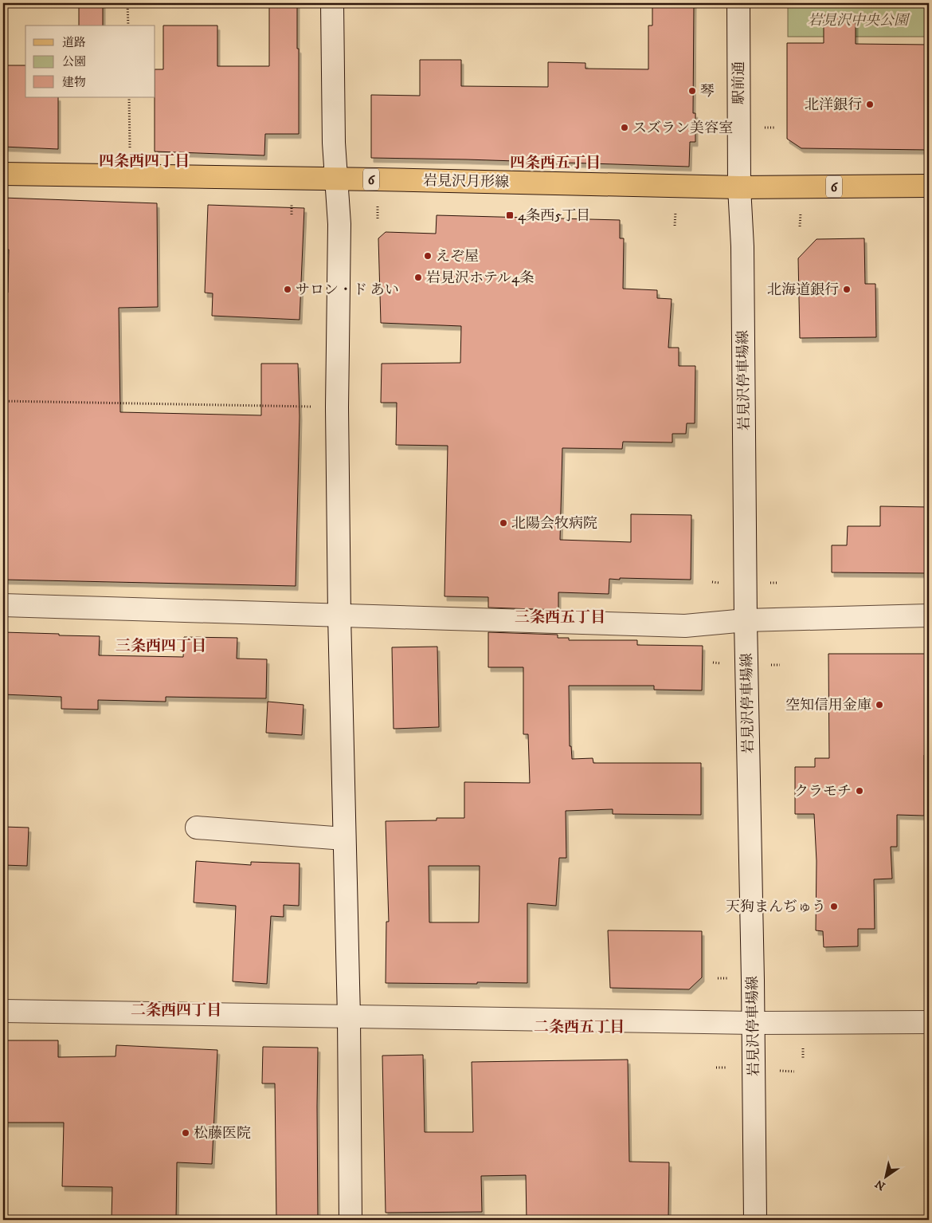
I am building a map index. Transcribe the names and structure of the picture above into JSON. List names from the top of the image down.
{
  "streets": {
    "main road": ["6", "岩見沢月形線"],
    "street": ["駅前通", "岩見沢停車場線"]
  },
  "crossings": [
    ["駅前通", "岩見沢月形線"],
    ["駅前通", "岩見沢停車場線"],
    ["岩見沢月形線", "岩見沢停車場線"]
  ],
  "districts": [
    "四条西四丁目",
    "四条西五丁目",
    "三条西五丁目",
    "三条西四丁目",
    "二条西四丁目",
    "二条西五丁目"
  ],
  "parks": ["岩見沢中央公園"],
  "places": {
    "other": [
      "琴",
      "北洋銀行",
      "スズラン美容室",
      "えぞ屋",
      "岩見沢ホテル4条",
      "サロン・ド あい",
      "北海道銀行",
      "北陽会牧病院",
      "空知信用金庫",
      "クラモチ",
      "天狗まんぢゅう",
      "松藤医院"
    ],
    "transit": ["4条西5丁目"]
  },
  "legend": ["道路", "公園", "建物"],
  "north": "bottom left"
}
